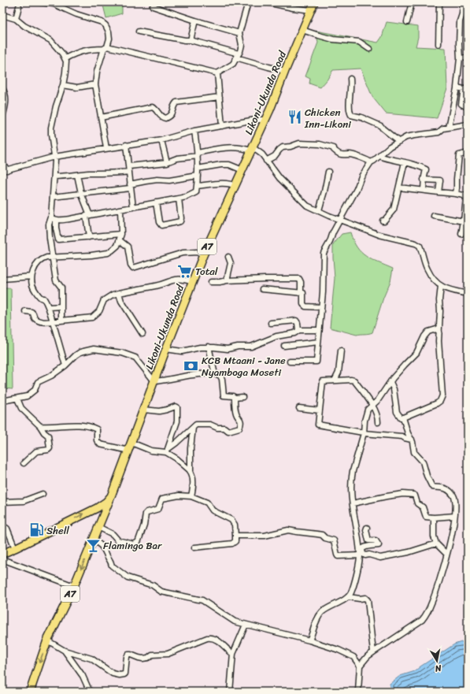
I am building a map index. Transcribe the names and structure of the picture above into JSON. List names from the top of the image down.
{
  "streets": {
    "highway": ["Likoni-Ukunda Road", "A7"]
  },
  "crossings": [
    ["Likoni-Ukunda Road", "A7"]
  ],
  "places": {
    "restaurant": ["Chicken Inn-Likoni"],
    "supermarket": ["Total"],
    "bank": ["KCB Mtaani - Jane Nyamboga Moseti"],
    "fuel station": ["Shell"],
    "bar": ["Flamingo Bar"]
  },
  "north": "bottom"
}
